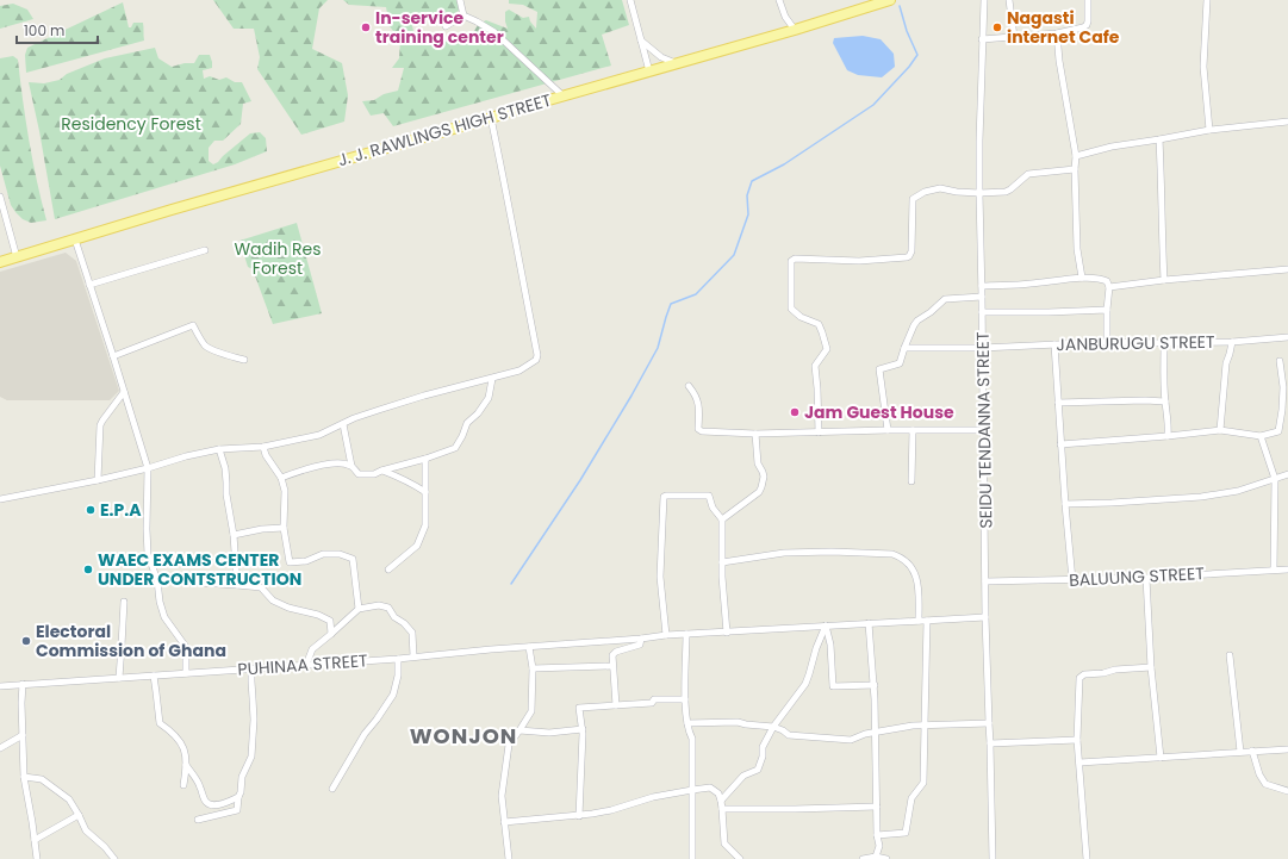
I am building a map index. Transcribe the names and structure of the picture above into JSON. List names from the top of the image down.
{
  "streets": {
    "main road": ["J. J. RAWLINGS HIGH STREET"],
    "street": [
      "JANBURUGU STREET",
      "SEIDU TENDANNA STREET",
      "BALUUNG STREET",
      "PUHINAA STREET"
    ]
  },
  "crossings": [
    ["JANBURUGU STREET", "SEIDU TENDANNA STREET"],
    ["SEIDU TENDANNA STREET", "BALUUNG STREET"],
    ["SEIDU TENDANNA STREET", "PUHINAA STREET"]
  ],
  "districts": ["WONJON"],
  "parks": ["Residency Forest", "Wadih Res Forest"],
  "places": [
    "In-service training center",
    "Nagasti internet Cafe",
    "Jam Guest House",
    "E.P.A",
    "WAEC EXAMS CENTER UNDER CONTSTRUCTION",
    "Electoral Commission of Ghana"
  ],
  "scale_bar": "100 m"
}
